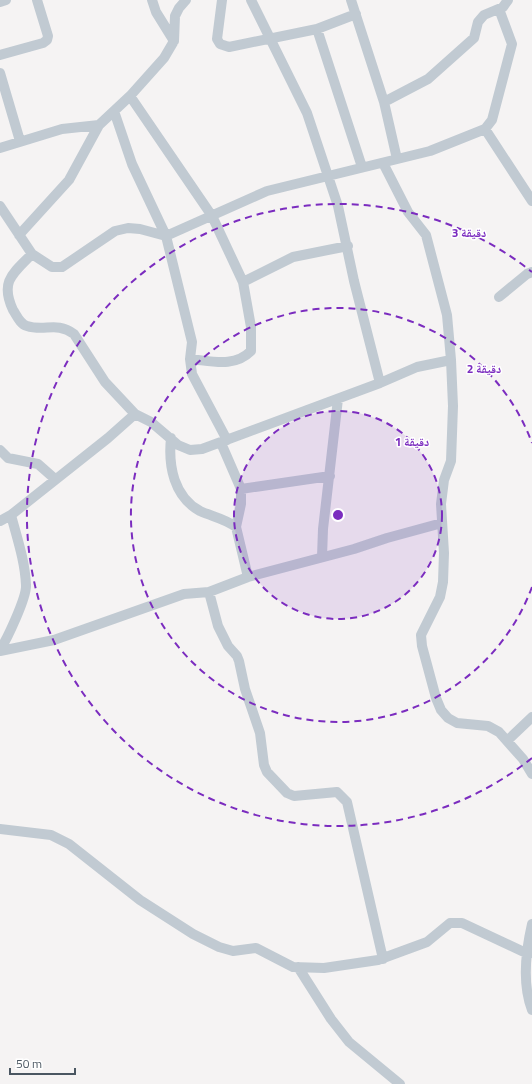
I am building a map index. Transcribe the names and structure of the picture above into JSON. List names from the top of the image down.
{
  "scale_bar": "50 m",
  "rings": ["3 دقيقة", "2 دقيقة", "1 دقيقة"]
}
